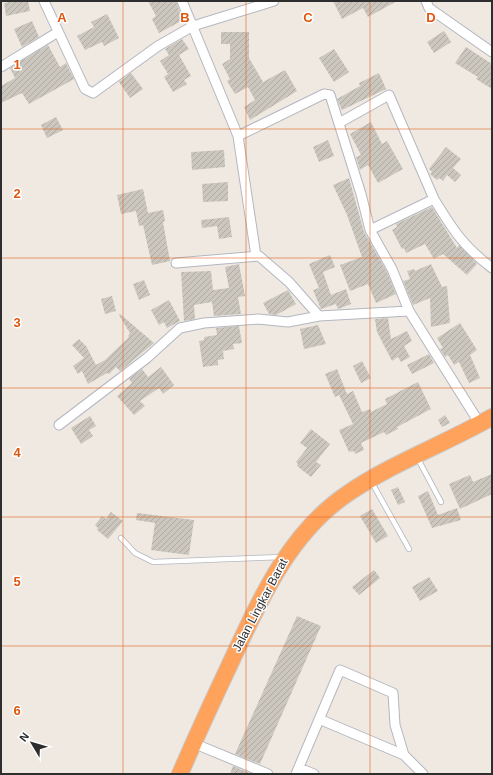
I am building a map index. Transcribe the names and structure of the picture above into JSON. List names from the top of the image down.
{
  "streets": {
    "highway": ["Jalan Lingkar Barat"]
  },
  "north": "top left",
  "grid": {
    "columns": [
      "A",
      "B",
      "C",
      "D"
    ],
    "rows": [
      "1",
      "2",
      "3",
      "4",
      "5",
      "6"
    ]
  }
}
